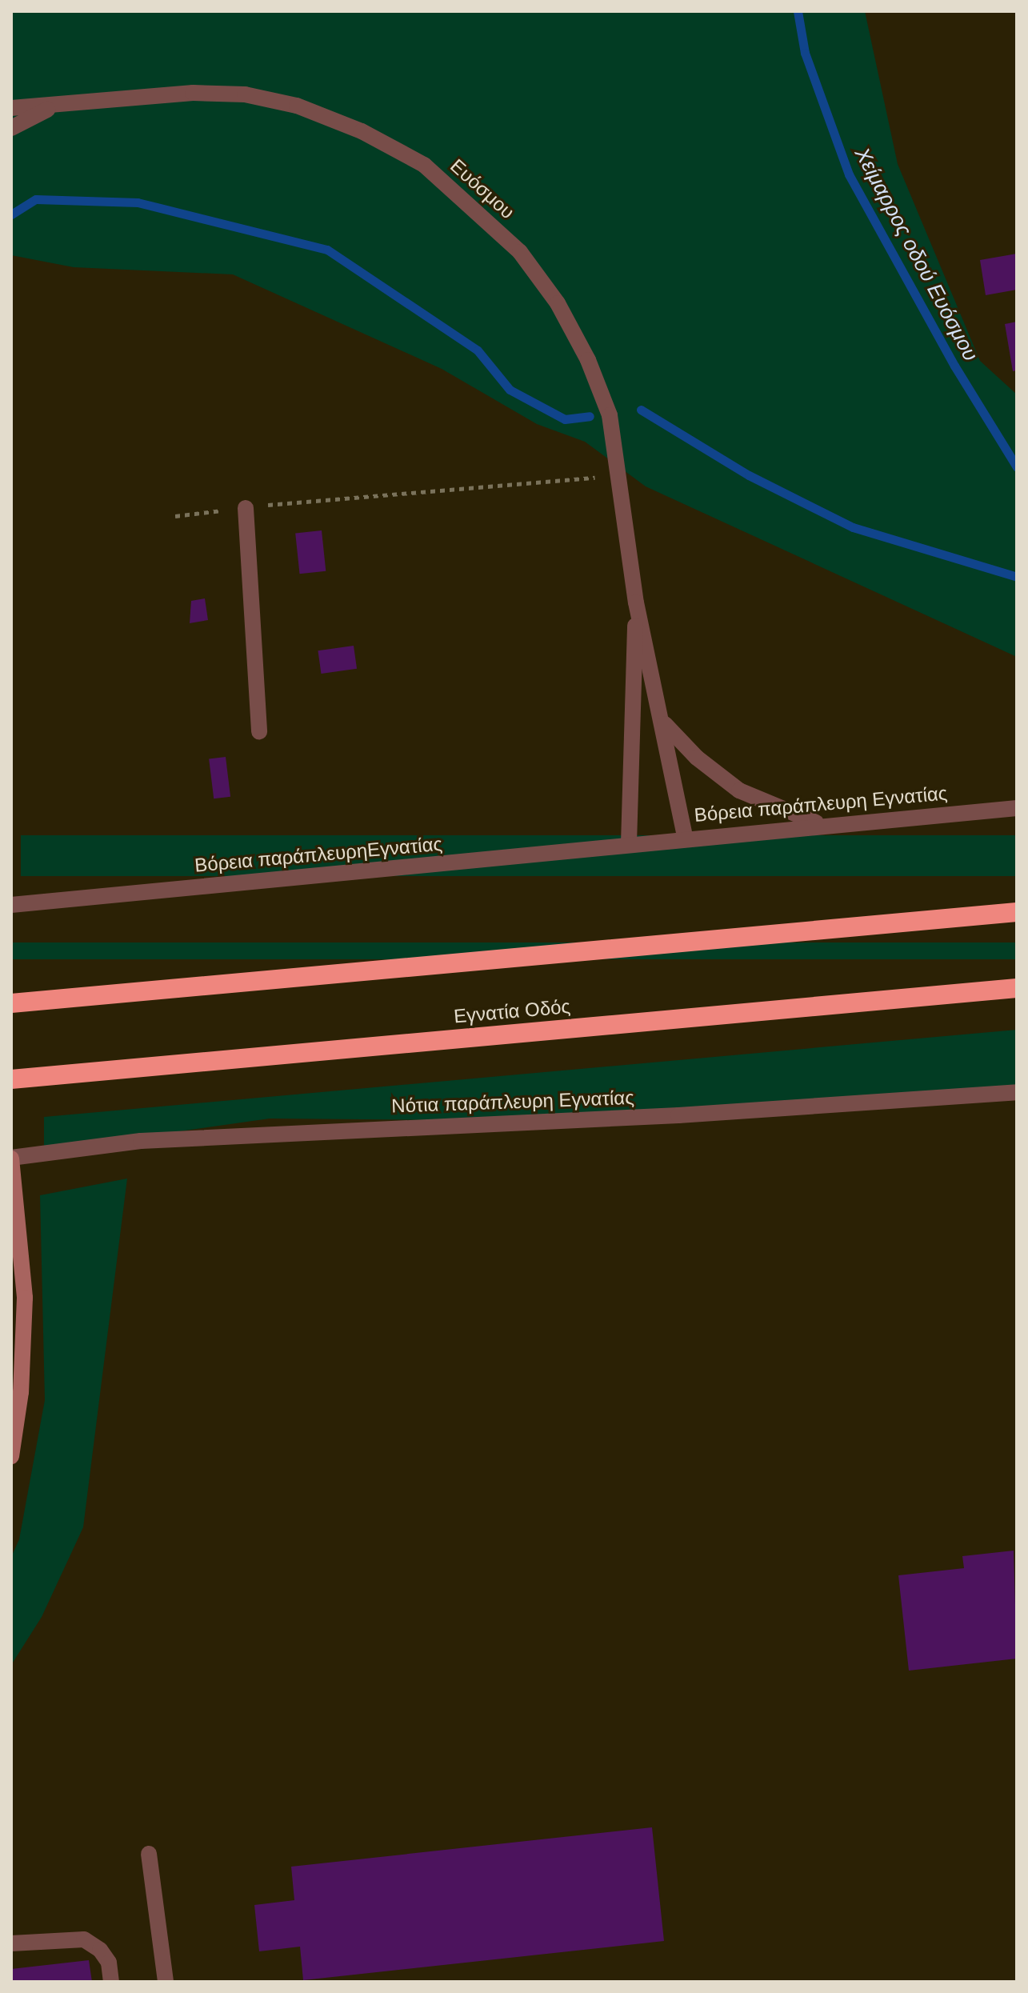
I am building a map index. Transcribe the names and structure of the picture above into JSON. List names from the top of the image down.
{
  "streets": {
    "highway": ["Εγνατία Οδός"],
    "street": [
      "Ευόσμου",
      "Βόρεια παράπλευρη Εγνατίας",
      "Βόρεια παράπλευρηΕγνατίας",
      "Νότια παράπλευρη Εγνατίας"
    ]
  },
  "crossings": [
    ["Βόρεια παράπλευρη Εγνατίας", "Βόρεια παράπλευρηΕγνατίας"]
  ],
  "water": ["Χείμαρρος οδού Ευόσμου"]
}
